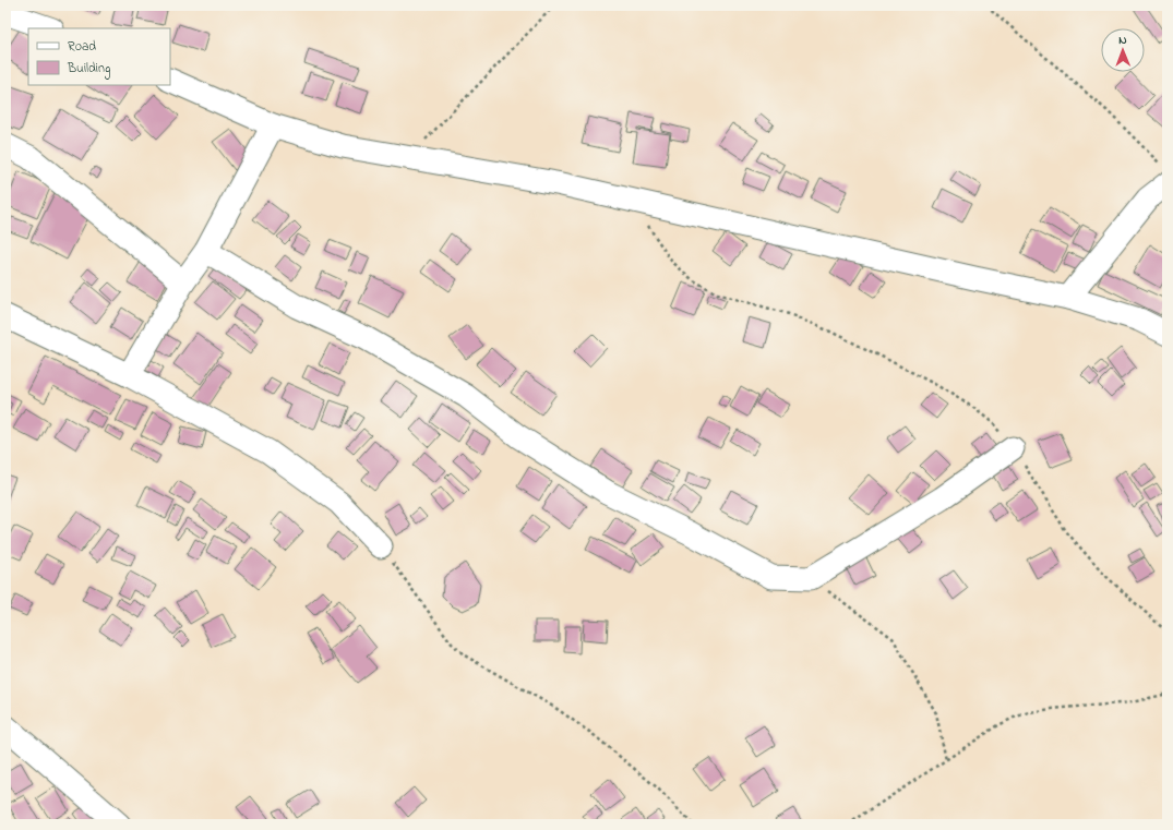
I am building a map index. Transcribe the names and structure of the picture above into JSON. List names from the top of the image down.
{
  "legend": ["Road", "Building"],
  "north": "top"
}
